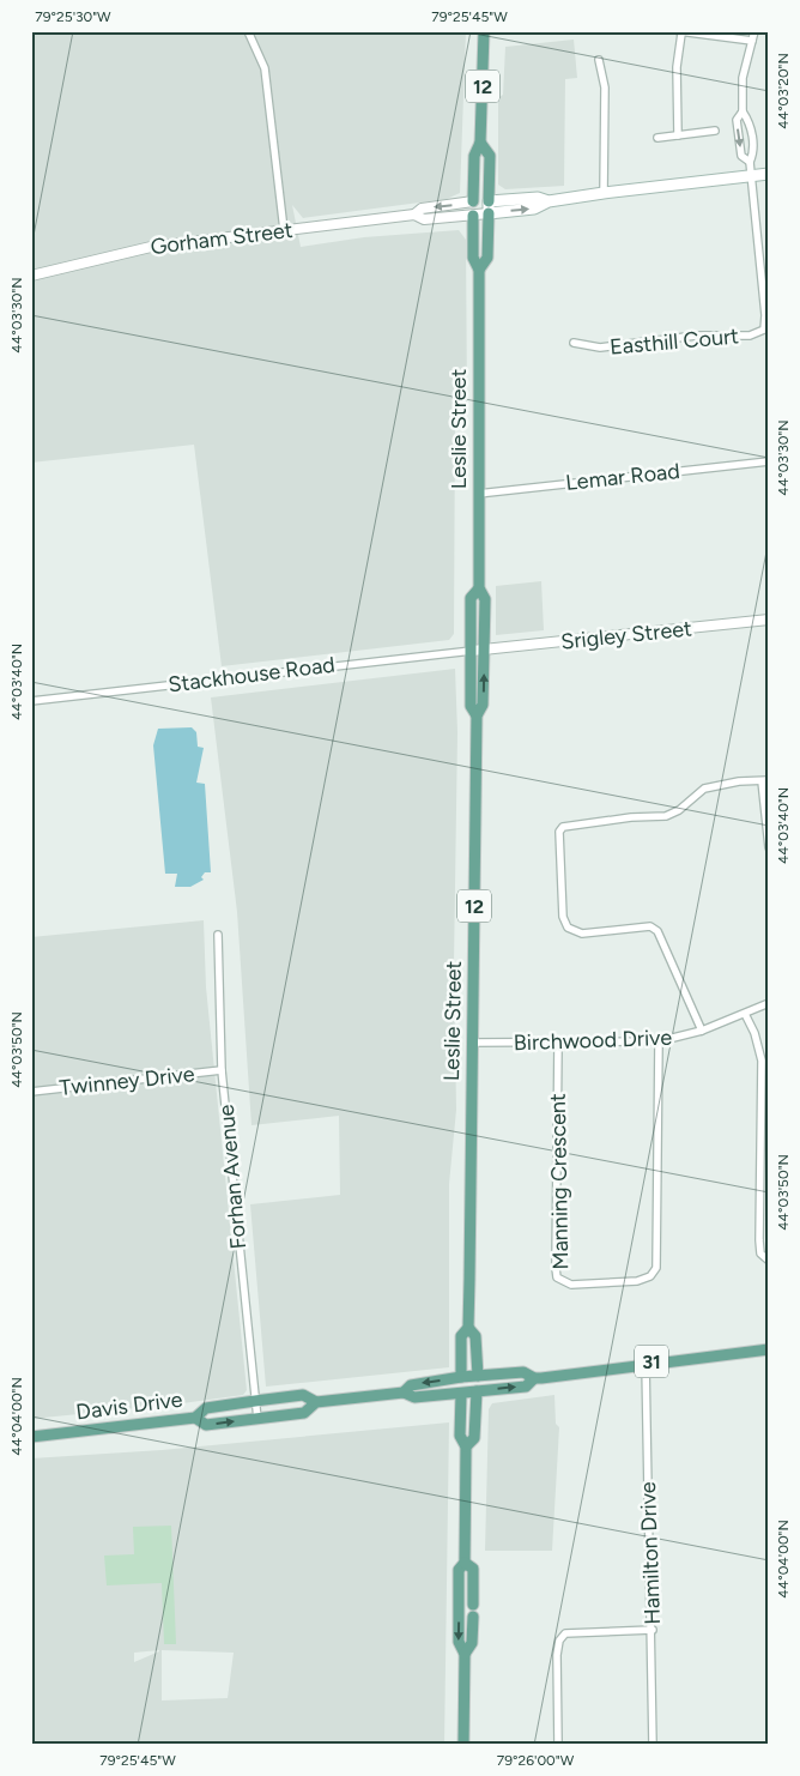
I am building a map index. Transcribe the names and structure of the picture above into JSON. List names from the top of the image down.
{
  "streets": {
    "main road": [
      "12",
      "Gorham Street",
      "Leslie Street",
      "31",
      "Davis Drive"
    ],
    "street": [
      "Easthill Court",
      "Lemar Road",
      "Srigley Street",
      "Stackhouse Road",
      "Birchwood Drive",
      "Twinney Drive",
      "Forhan Avenue",
      "Manning Crescent",
      "Hamilton Drive"
    ]
  },
  "crossings": [
    ["Gorham Street", "Easthill Court"],
    ["Gorham Street", "Leslie Street"],
    ["Leslie Street", "Lemar Road"],
    ["Leslie Street", "Srigley Street"],
    ["Leslie Street", "Stackhouse Road"],
    ["Leslie Street", "Birchwood Drive"],
    ["Leslie Street", "Davis Drive"],
    ["Srigley Street", "Stackhouse Road"],
    ["Birchwood Drive", "Manning Crescent"],
    ["Twinney Drive", "Forhan Avenue"],
    ["Forhan Avenue", "Davis Drive"],
    ["Davis Drive", "Hamilton Drive"]
  ],
  "coordinates": [
    "79°25'30\"W",
    "79°25'45\"W",
    "44°03'20\"N",
    "44°03'30\"N",
    "44°03'40\"N",
    "44°03'50\"N",
    "44°04'00\"N",
    "79°26'00\"W"
  ]
}
